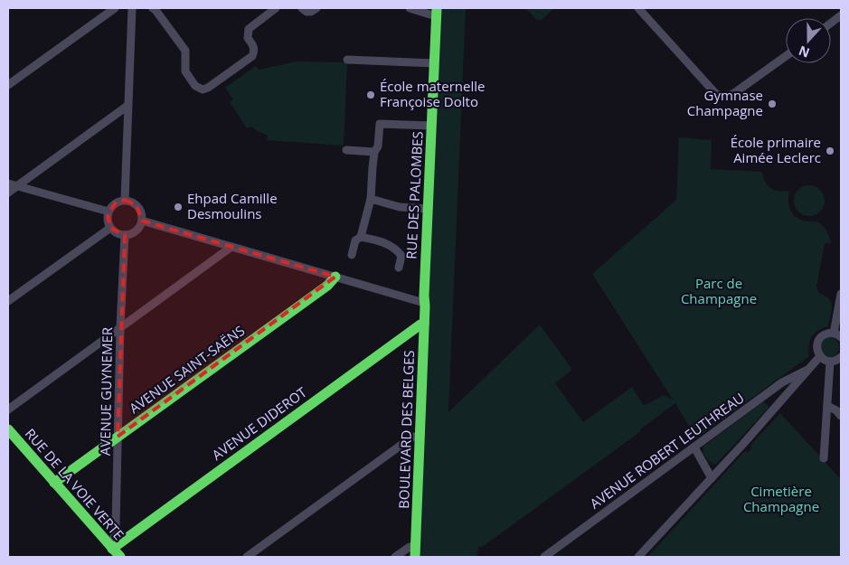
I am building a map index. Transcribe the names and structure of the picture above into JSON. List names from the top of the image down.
{
  "streets": {
    "street": [
      "RUE DES PALOMBES",
      "AVENUE SAINT-SAËNS",
      "AVENUE GUYNEMER",
      "AVENUE DIDEROT",
      "BOULEVARD DES BELGES",
      "AVENUE ROBERT LEUTHREAU",
      "RUE DE LA VOIE VERTE"
    ]
  },
  "crossings": [
    ["RUE DES PALOMBES", "BOULEVARD DES BELGES"],
    ["AVENUE SAINT-SAËNS", "AVENUE GUYNEMER"],
    ["AVENUE SAINT-SAËNS", "RUE DE LA VOIE VERTE"],
    ["AVENUE GUYNEMER", "AVENUE DIDEROT"],
    ["AVENUE GUYNEMER", "RUE DE LA VOIE VERTE"],
    ["AVENUE DIDEROT", "BOULEVARD DES BELGES"],
    ["AVENUE DIDEROT", "RUE DE LA VOIE VERTE"]
  ],
  "parks": ["Parc de Champagne", "Cimetière Champagne"],
  "places": [
    "École maternelle Françoise Dolto",
    "Gymnase Champagne",
    "École primaire Aimée Leclerc",
    "Ehpad Camille Desmoulins"
  ],
  "north": "bottom"
}
